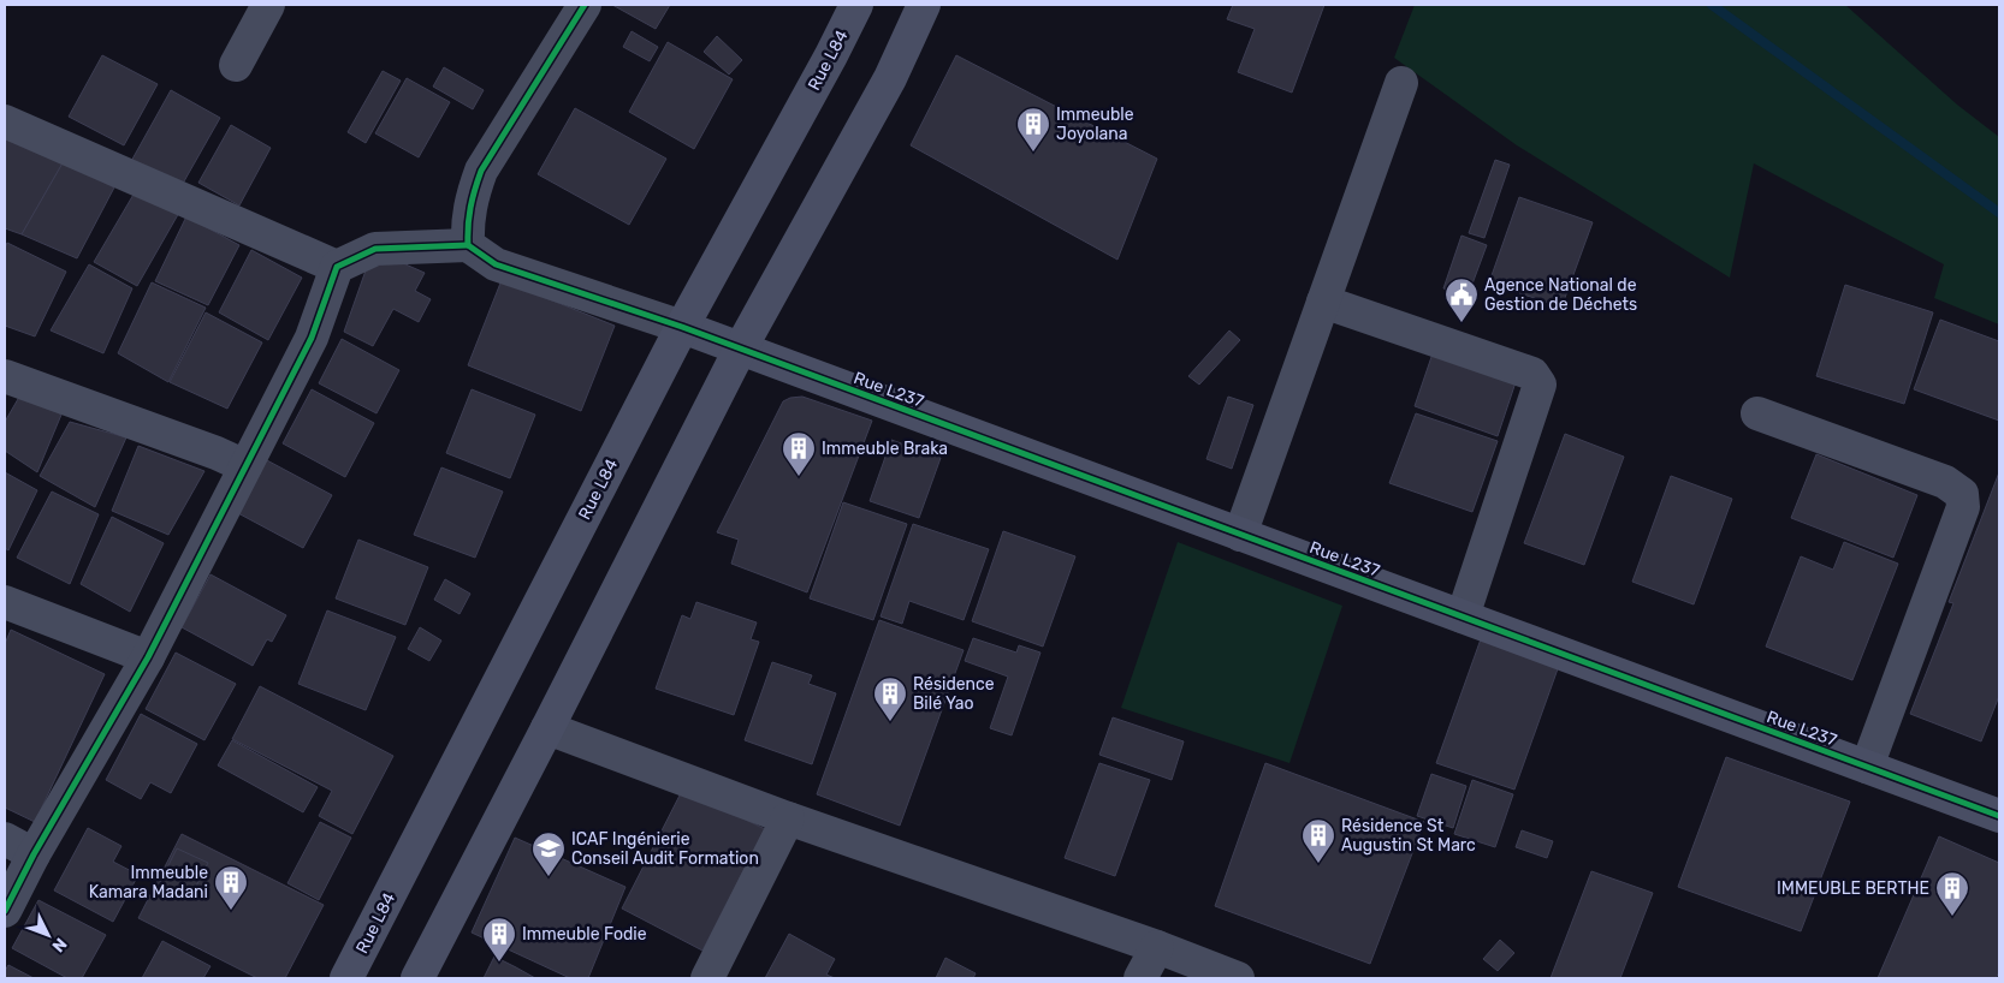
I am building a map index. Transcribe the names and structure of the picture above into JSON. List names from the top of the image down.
{
  "streets": {
    "main road": ["Rue L84", "Rue L237"]
  },
  "crossings": [
    ["Rue L84", "Rue L237"]
  ],
  "places": {
    "building": [
      "Immeuble Joyolana",
      "Immeuble Braka",
      "Résidence Bilé Yao",
      "Résidence St Augustin St Marc",
      "Immeuble Kamara Madani",
      "IMMEUBLE BERTHE",
      "Immeuble Fodie"
    ],
    "public building": ["Agence National de Gestion de Déchets"],
    "school or university": ["ICAF Ingénierie Conseil Audit Formation"]
  },
  "north": "bottom right"
}
